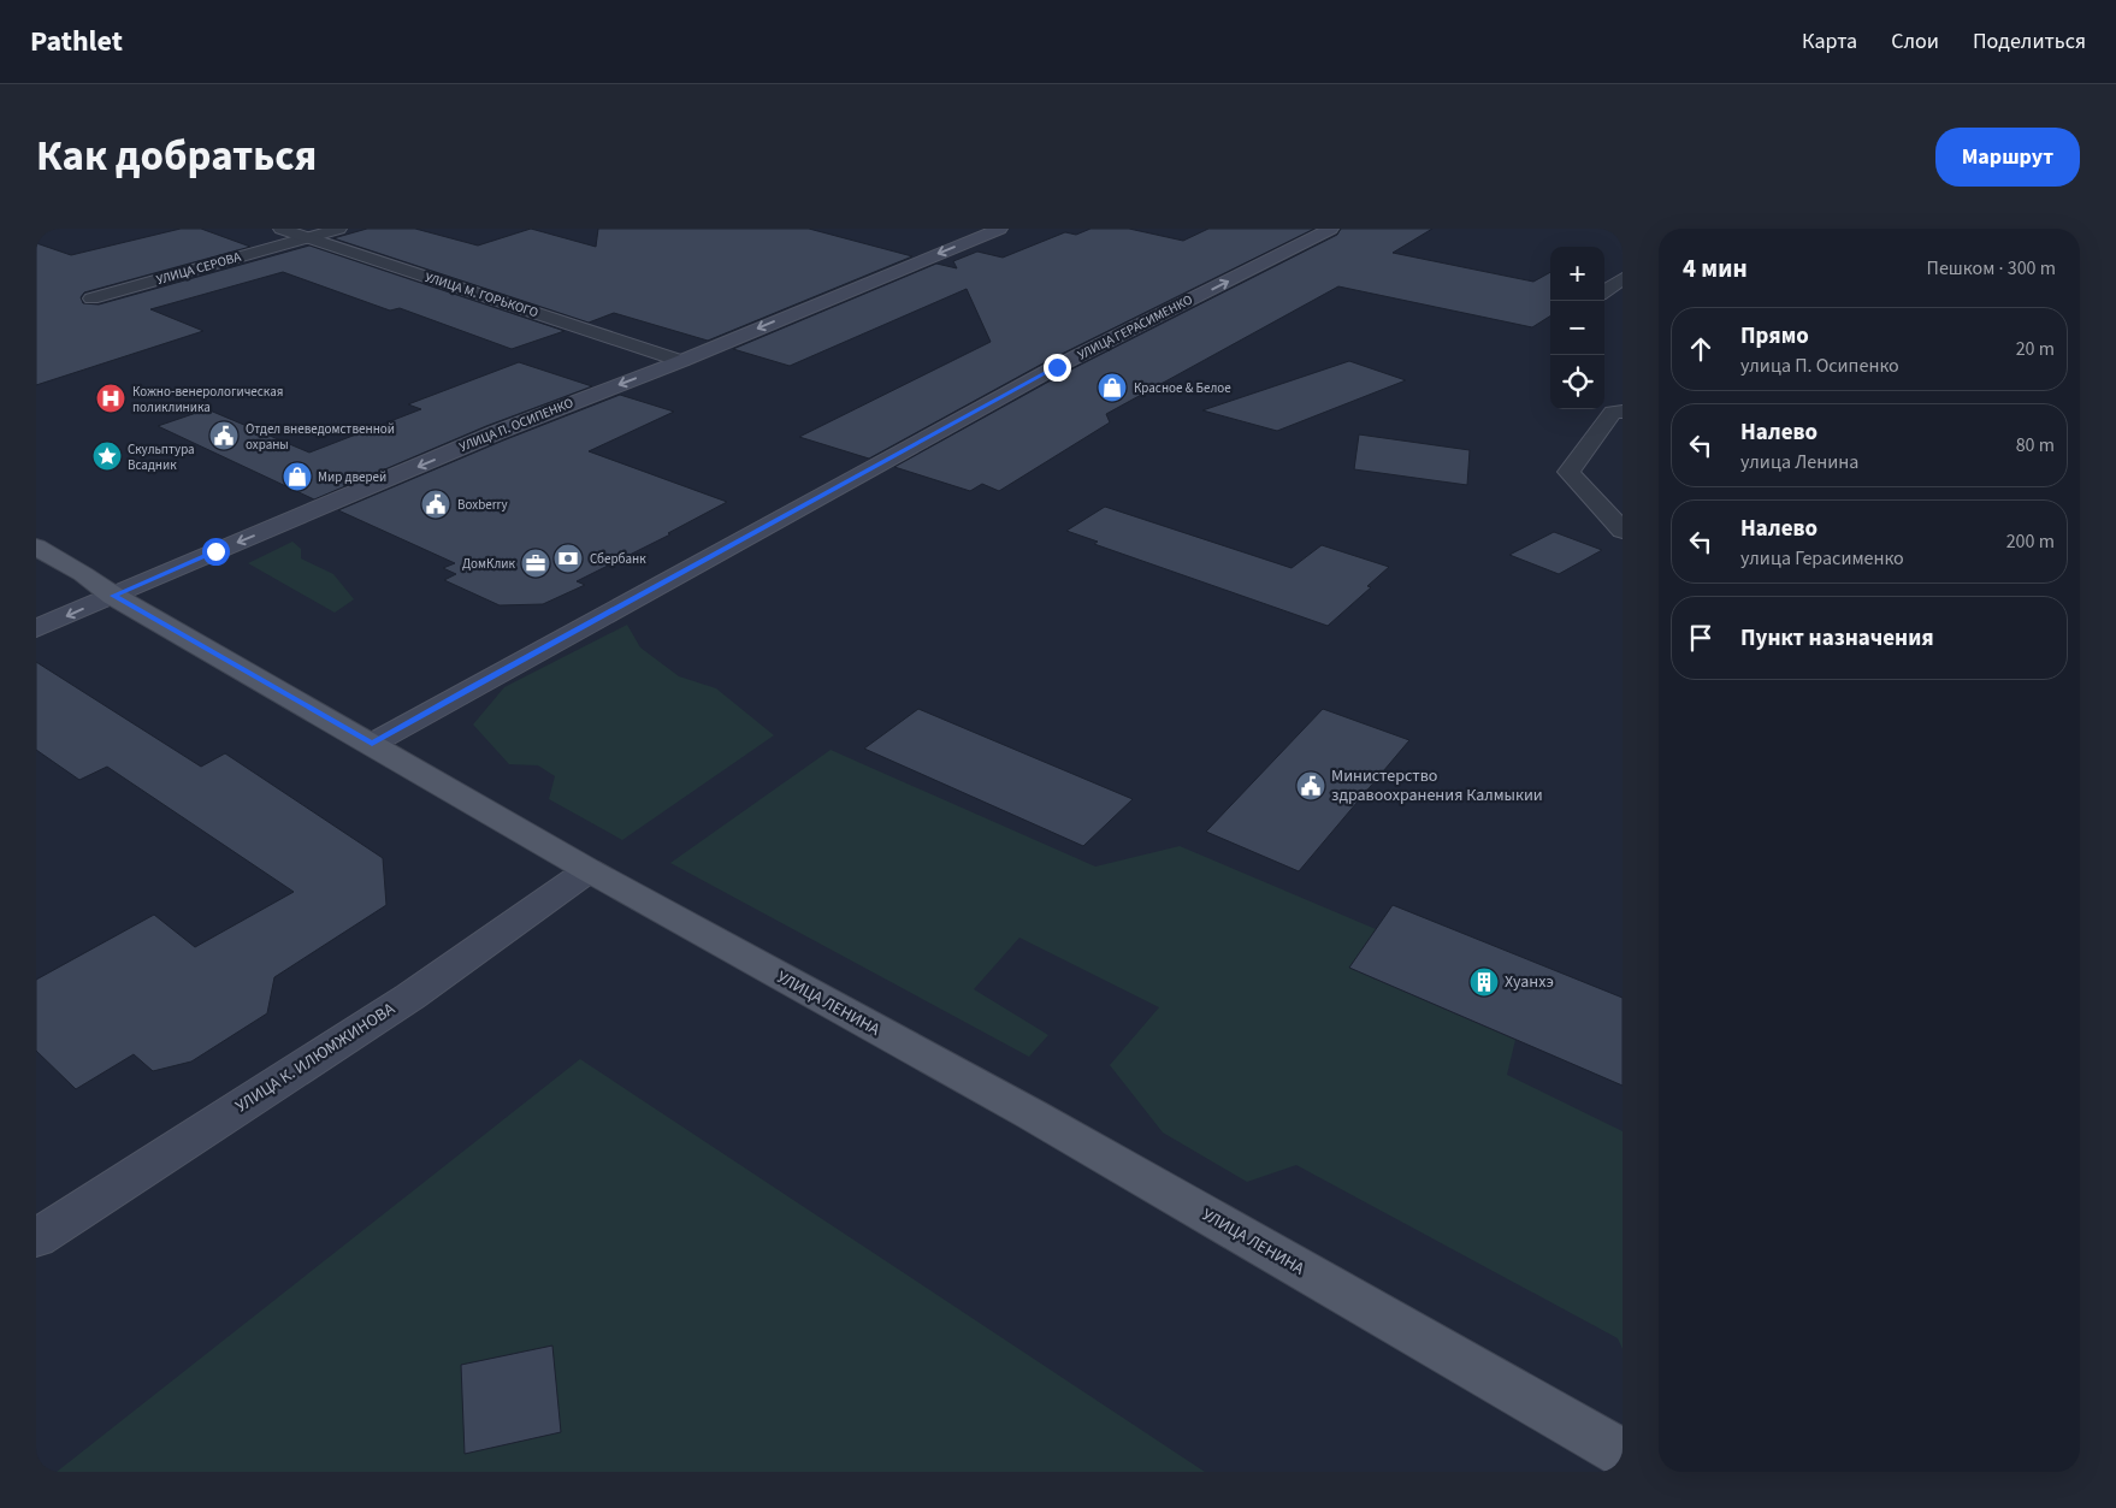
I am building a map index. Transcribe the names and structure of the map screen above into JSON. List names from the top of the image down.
{
  "streets": {
    "main road": [
      "УЛИЦА ГЕРАСИМЕНКО",
      "УЛИЦА П. ОСИПЕНКО",
      "УЛИЦА ЛЕНИНА",
      "УЛИЦА К. ИЛЮМЖИНОВА"
    ],
    "street": ["УЛИЦА СЕРОВА", "УЛИЦА М. ГОРЬКОГО"]
  },
  "crossings": [
    ["УЛИЦА СЕРОВА", "УЛИЦА М. ГОРЬКОГО"],
    ["УЛИЦА М. ГОРЬКОГО", "УЛИЦА П. ОСИПЕНКО"],
    ["УЛИЦА ГЕРАСИМЕНКО", "УЛИЦА ЛЕНИНА"],
    ["УЛИЦА П. ОСИПЕНКО", "УЛИЦА ЛЕНИНА"],
    ["УЛИЦА ЛЕНИНА", "УЛИЦА К. ИЛЮМЖИНОВА"]
  ],
  "one_way": ["УЛИЦА ГЕРАСИМЕНКО", "УЛИЦА П. ОСИПЕНКО"],
  "places": {
    "shop": ["Красное & Белое", "Мир дверей"],
    "hospital": ["Кожно-венерологическая поликлиника"],
    "public building": ["Отдел вневедомственной охраны", "Boxberry", "Министерство здравоохранения Калмыкии"],
    "place": ["Скульптура Всадник"],
    "bank": ["Сбербанк"],
    "office": ["ДомКлик"],
    "building": ["Хуанхэ"]
  },
  "page": {
    "header": "Pathlet",
    "nav": ["Карта", "Слои", "Поделиться"],
    "title": "Как добраться",
    "buttons": "Маршрут",
    "heading": ["4 мин", "Пешком · 300 m"],
    "map_buttons": ["+", "−"],
    "list": [
      ["Прямо", "улица П. Осипенко", "20 m"],
      ["Налево", "улица Ленина", "80 m"],
      ["Налево", "улица Герасименко", "200 m"],
      "Пункт назначения"
    ]
  }
}
